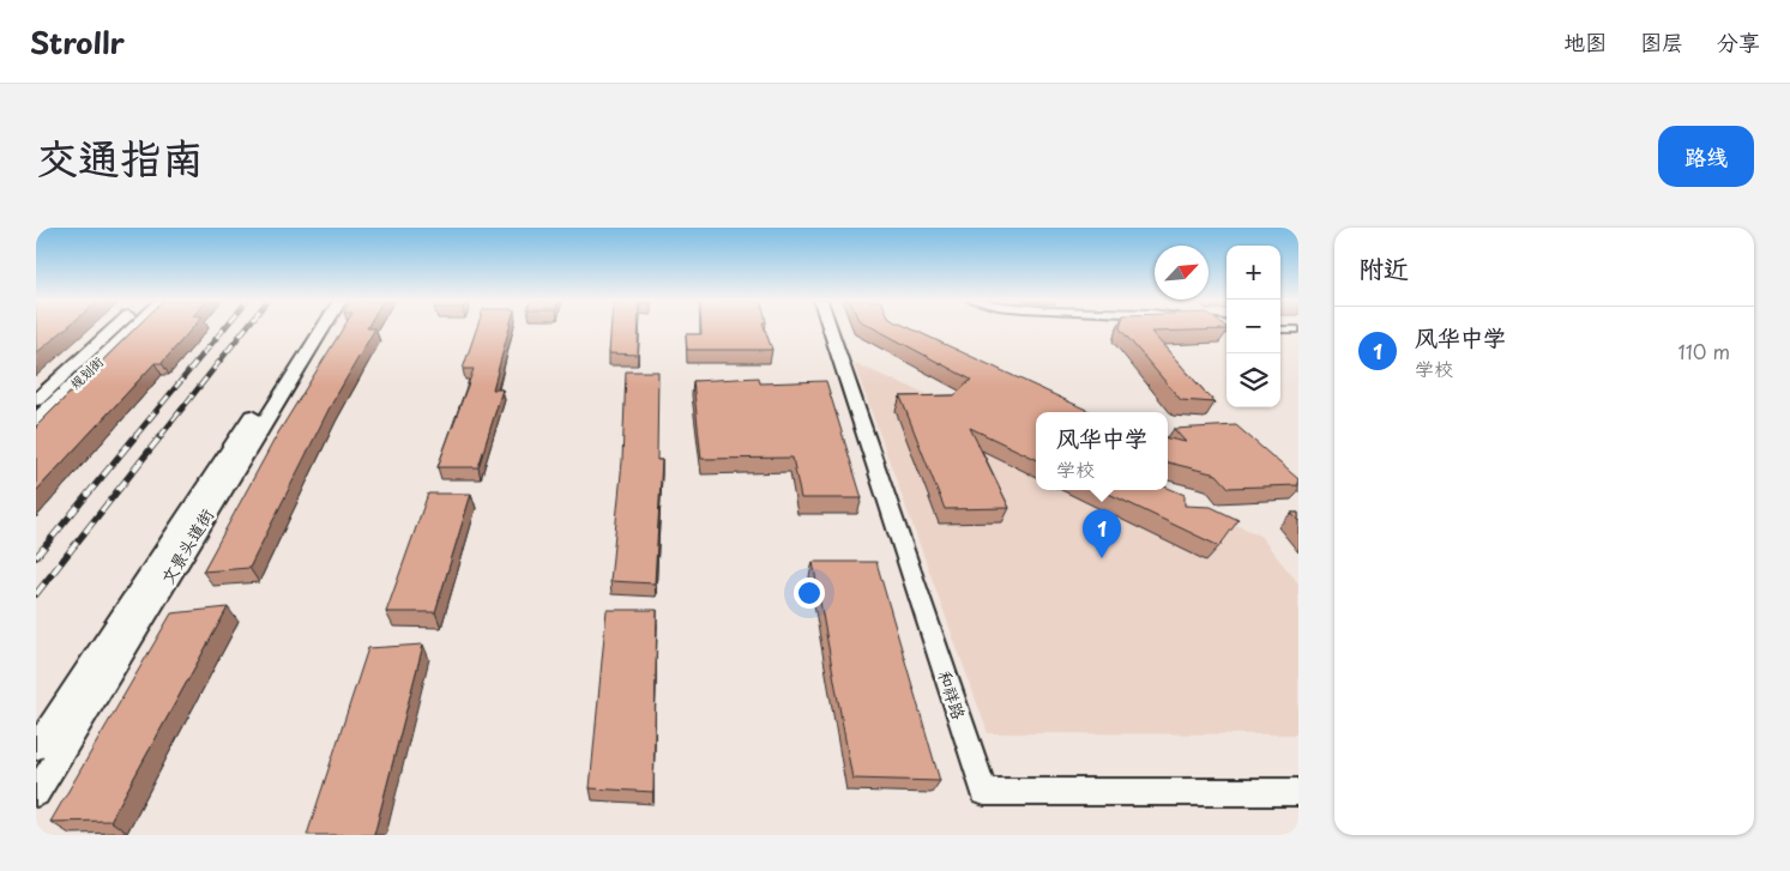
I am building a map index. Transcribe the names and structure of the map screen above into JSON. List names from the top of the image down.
{
  "streets": {
    "main road": ["规划街", "文景头道街", "和祥路"]
  },
  "north": "top right",
  "page": {
    "header": "Strollr",
    "nav": ["地图", "图层", "分享"],
    "title": "交通指南",
    "buttons": "路线",
    "heading": "附近",
    "map_buttons": ["+", "−"],
    "list": [
      {
        "mark": "1",
        "name": "风华中学",
        "note": "学校",
        "value": "110 m"
      }
    ],
    "popup": ["风华中学", "学校"],
    "pins": "1"
  }
}
